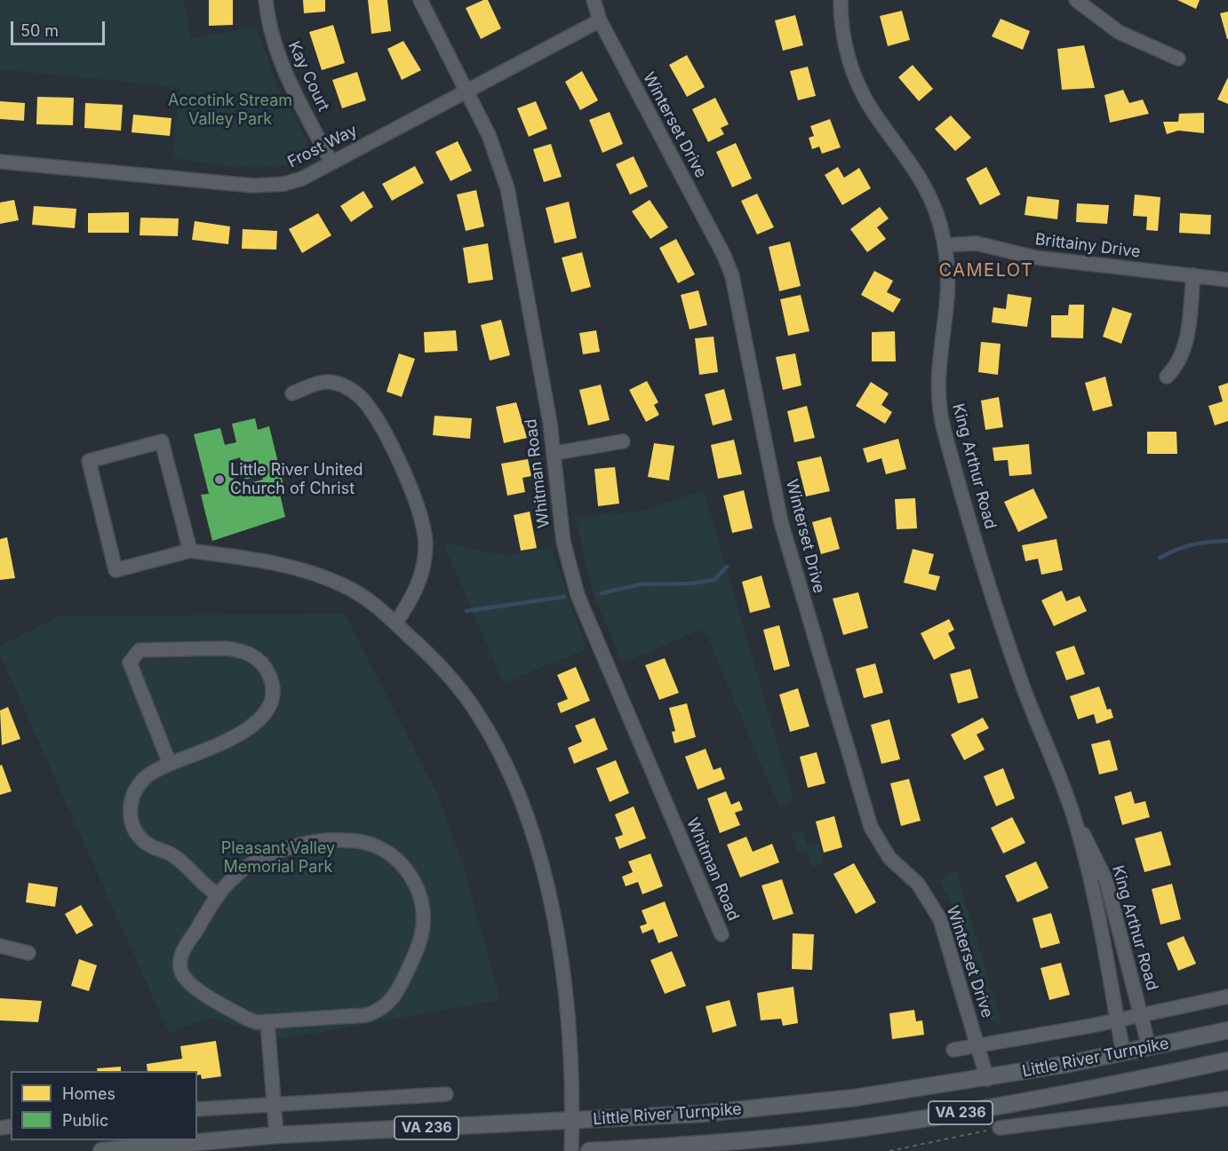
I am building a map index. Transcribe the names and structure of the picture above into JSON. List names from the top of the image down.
{
  "streets": {
    "main road": ["Little River Turnpike", "VA 236"],
    "street": [
      "Kay Court",
      "Winterset Drive",
      "Frost Way",
      "Brittainy Drive",
      "King Arthur Road",
      "Whitman Road"
    ]
  },
  "crossings": [
    ["Kay Court", "Frost Way"],
    ["Winterset Drive", "Frost Way"],
    ["Winterset Drive", "Little River Turnpike"],
    ["Frost Way", "Whitman Road"],
    ["Brittainy Drive", "King Arthur Road"],
    ["King Arthur Road", "Little River Turnpike"]
  ],
  "districts": ["CAMELOT"],
  "parks": ["Accotink Stream Valley Park", "Pleasant Valley Memorial Park"],
  "places": ["Little River United Church of Christ"],
  "legend": ["Homes", "Public"],
  "scale_bar": "50 m"
}
